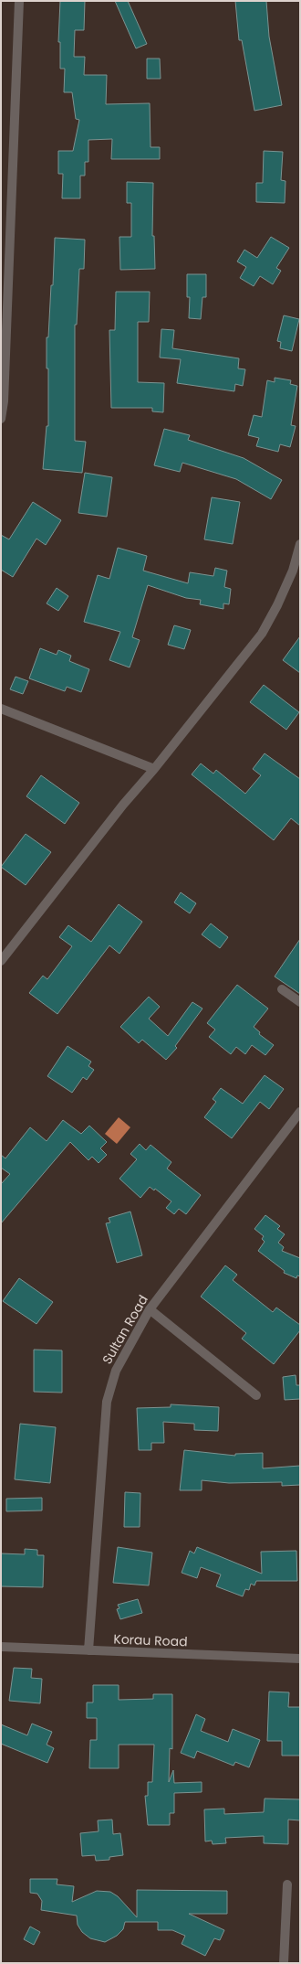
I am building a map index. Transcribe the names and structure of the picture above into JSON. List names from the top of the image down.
{
  "streets": {
    "street": ["Sultan Road", "Korau Road"]
  },
  "crossings": [
    ["Sultan Road", "Korau Road"]
  ]
}
